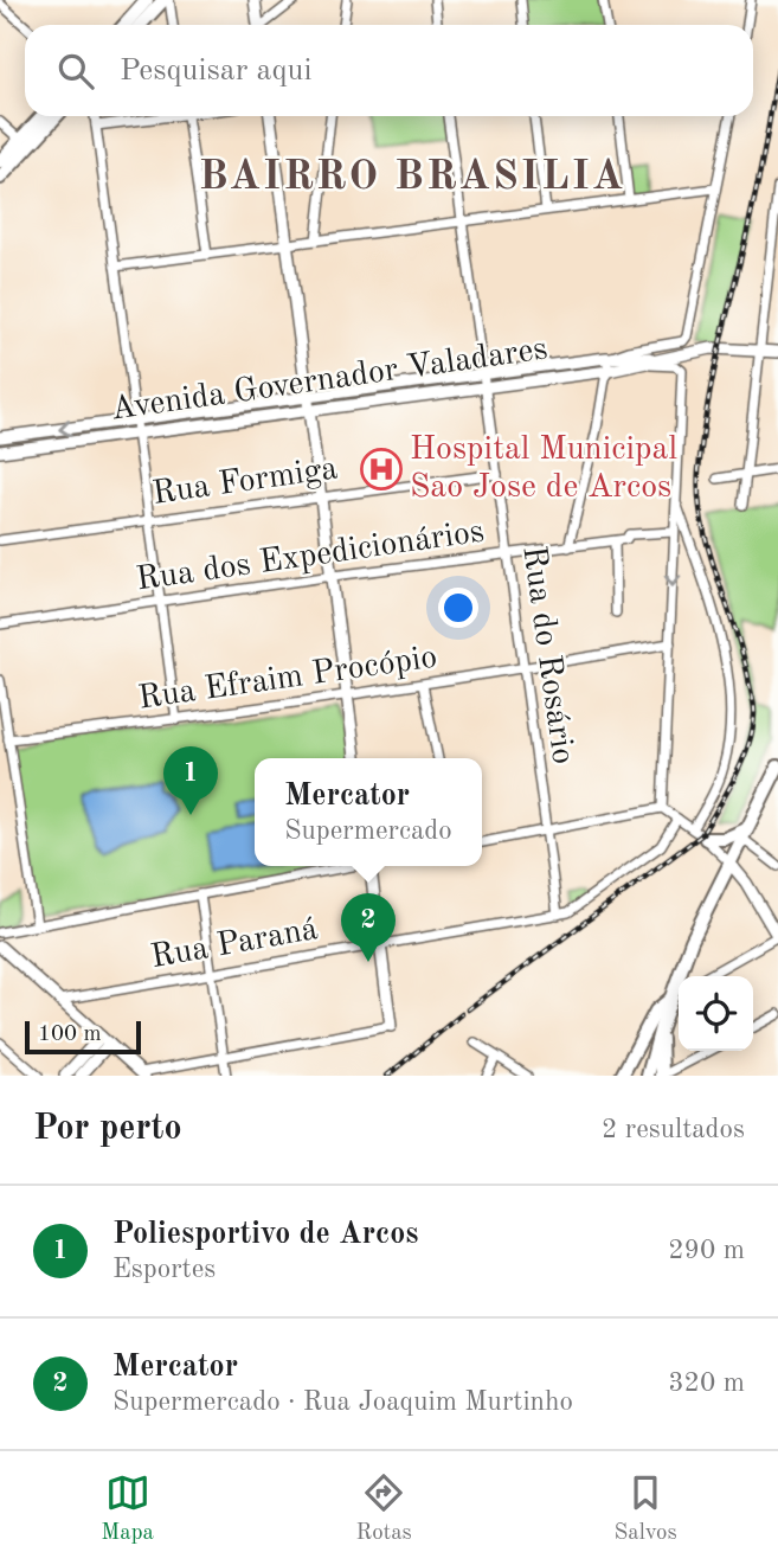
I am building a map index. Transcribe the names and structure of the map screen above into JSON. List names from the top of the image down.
{
  "streets": {
    "street": [
      "Avenida Governador Valadares",
      "Rua Formiga",
      "Rua dos Expedicionários",
      "Rua do Rosário",
      "Rua Efraim Procópio",
      "Rua Paraná"
    ]
  },
  "crossings": [
    ["Avenida Governador Valadares", "Rua do Rosário"],
    ["Rua Formiga", "Rua do Rosário"],
    ["Rua dos Expedicionários", "Rua do Rosário"],
    ["Rua do Rosário", "Rua Efraim Procópio"],
    ["Rua do Rosário", "Rua Paraná"]
  ],
  "districts": ["BAIRRO BRASILIA"],
  "places": {
    "hospital": ["Hospital Municipal Sao Jose de Arcos"]
  },
  "scale_bar": "100 m",
  "page": {
    "search": "Pesquisar aqui",
    "pins": ["1", "2"],
    "popup": ["Mercator", "Supermercado"],
    "scale": "100 m",
    "heading": ["Por perto", "2 resultados"],
    "list": [
      {
        "mark": "1",
        "name": "Poliesportivo de Arcos",
        "note": "Esportes",
        "value": "290 m"
      },
      {
        "mark": "2",
        "name": "Mercator",
        "note": "Supermercado · Rua Joaquim Murtinho",
        "value": "320 m"
      }
    ],
    "nav": ["Mapa", "Rotas", "Salvos"]
  }
}
